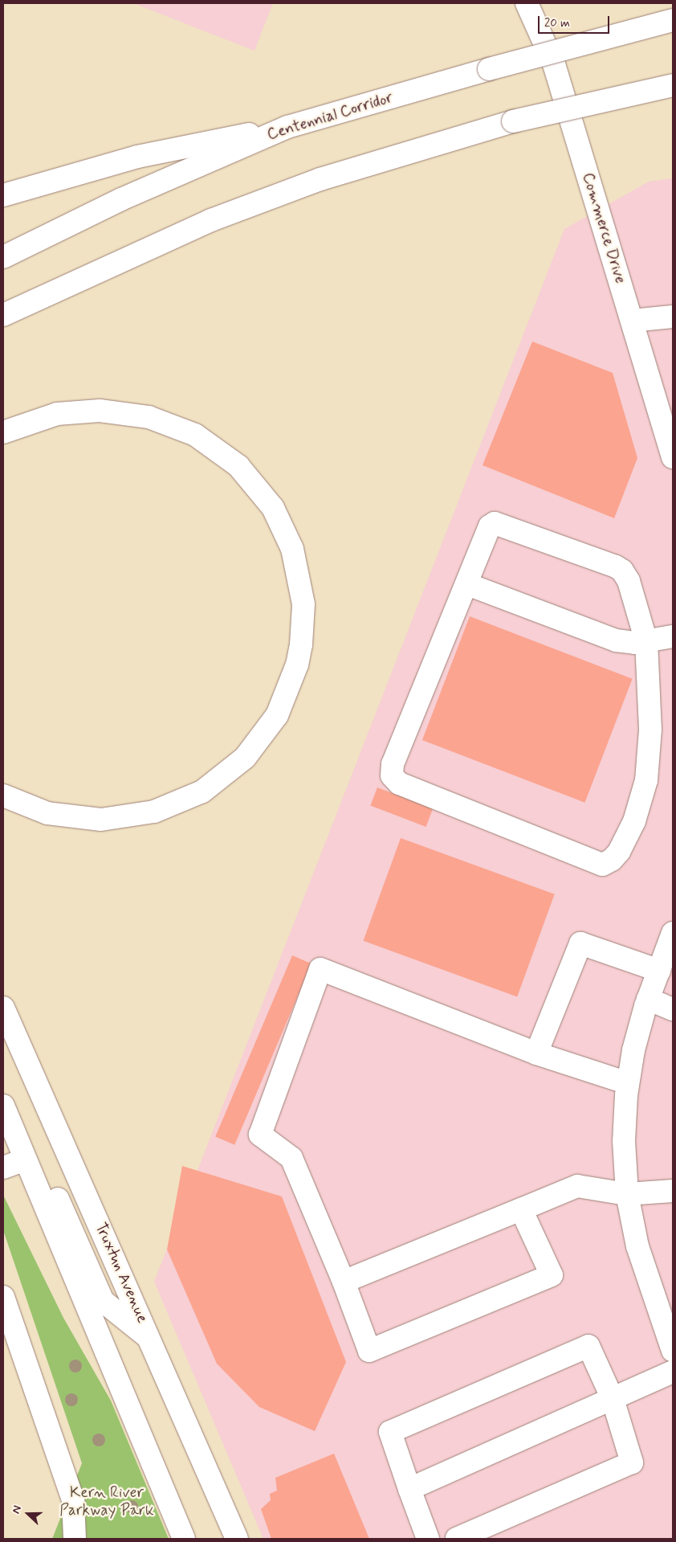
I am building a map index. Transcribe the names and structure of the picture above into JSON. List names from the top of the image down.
{
  "streets": {
    "main road": ["Centennial Corridor", "Commerce Drive", "Truxtun Avenue"]
  },
  "parks": ["Kern River Parkway Park"],
  "scale_bar": "20 m",
  "north": "left"
}
